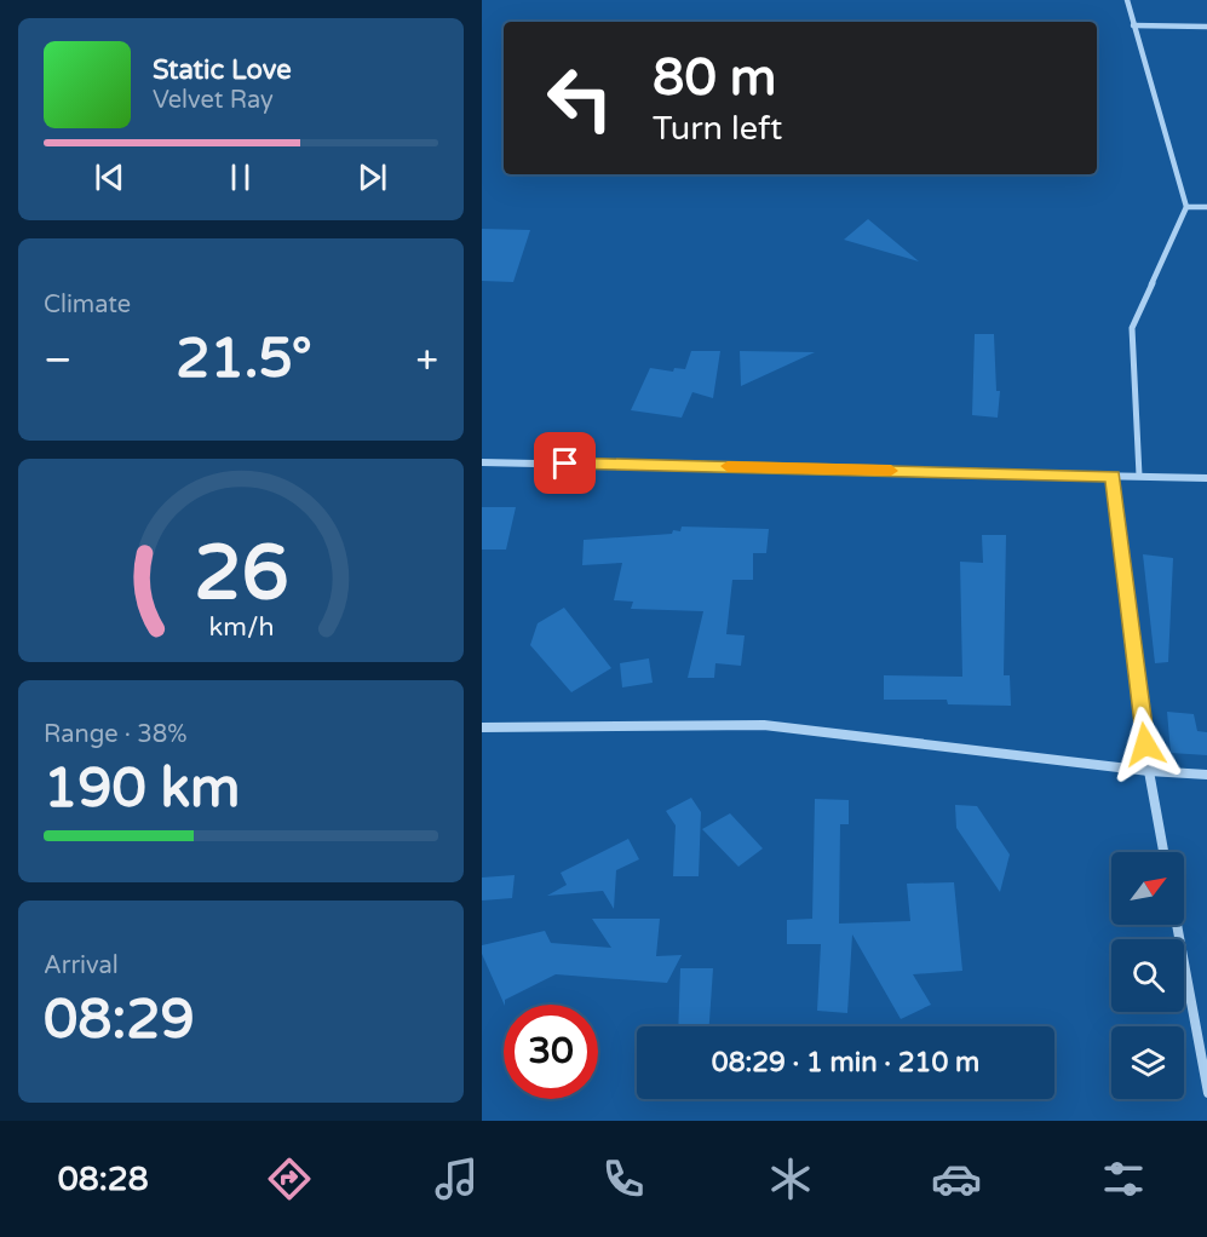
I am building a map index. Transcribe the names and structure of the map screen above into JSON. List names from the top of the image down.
{
  "north": "top right",
  "page": {
    "turn": ["80 m", "Turn left"],
    "song": ["Static Love", "Velvet Ray"],
    "tile": [
      "Climate",
      ["Range · 38%", "190 km"],
      ["Arrival", "08:29"]
    ],
    "heat": ["−", "21.5°", "+"],
    "limit": "30",
    "trip": "08:29 · 1 min · 210 m",
    "tabs": "08:28",
    "gauge": ["26", "km/h"]
  }
}
